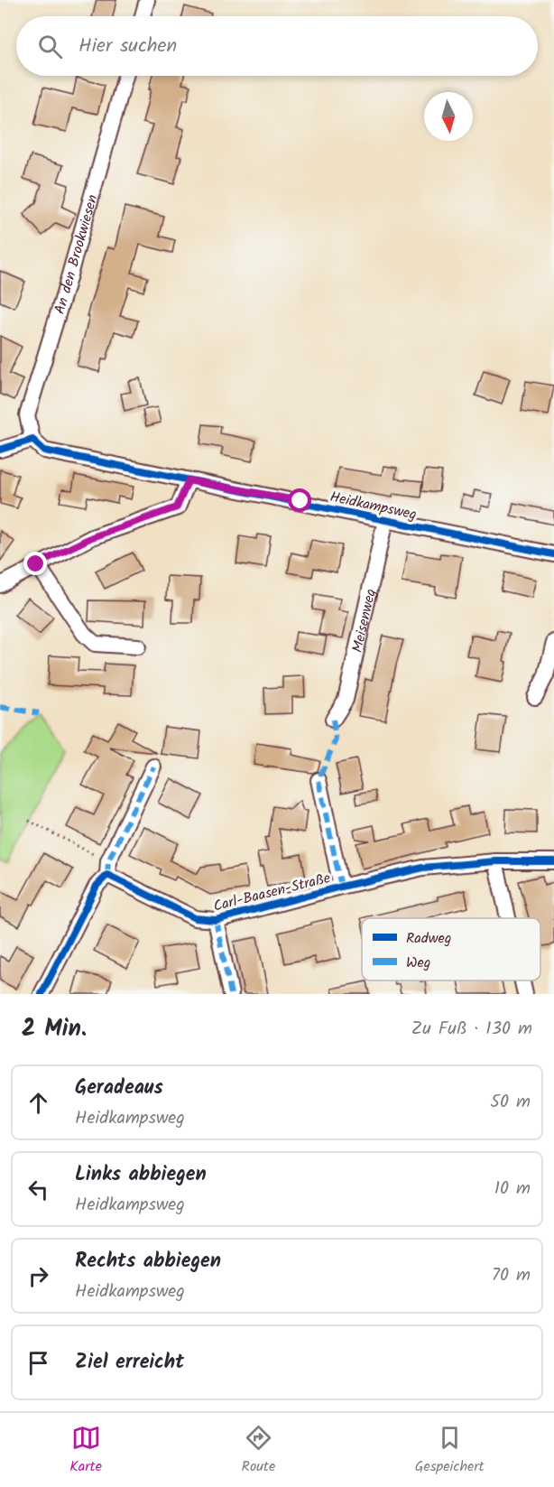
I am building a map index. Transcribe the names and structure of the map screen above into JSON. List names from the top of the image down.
{
  "streets": {
    "street": [
      "An den Brookwiesen",
      "Heidkampsweg",
      "Meisenweg",
      "Carl-Baasen-Straße"
    ]
  },
  "crossings": [
    ["An den Brookwiesen", "Heidkampsweg"],
    ["Heidkampsweg", "Meisenweg"]
  ],
  "legend": ["Radweg", "Weg"],
  "north": "bottom",
  "page": {
    "search": "Hier suchen",
    "heading": ["2 Min.", "Zu Fuß · 130 m"],
    "list": [
      ["Geradeaus", "Heidkampsweg", "50 m"],
      ["Links abbiegen", "Heidkampsweg", "10 m"],
      ["Rechts abbiegen", "Heidkampsweg", "70 m"],
      "Ziel erreicht"
    ],
    "nav": ["Karte", "Route", "Gespeichert"]
  }
}
